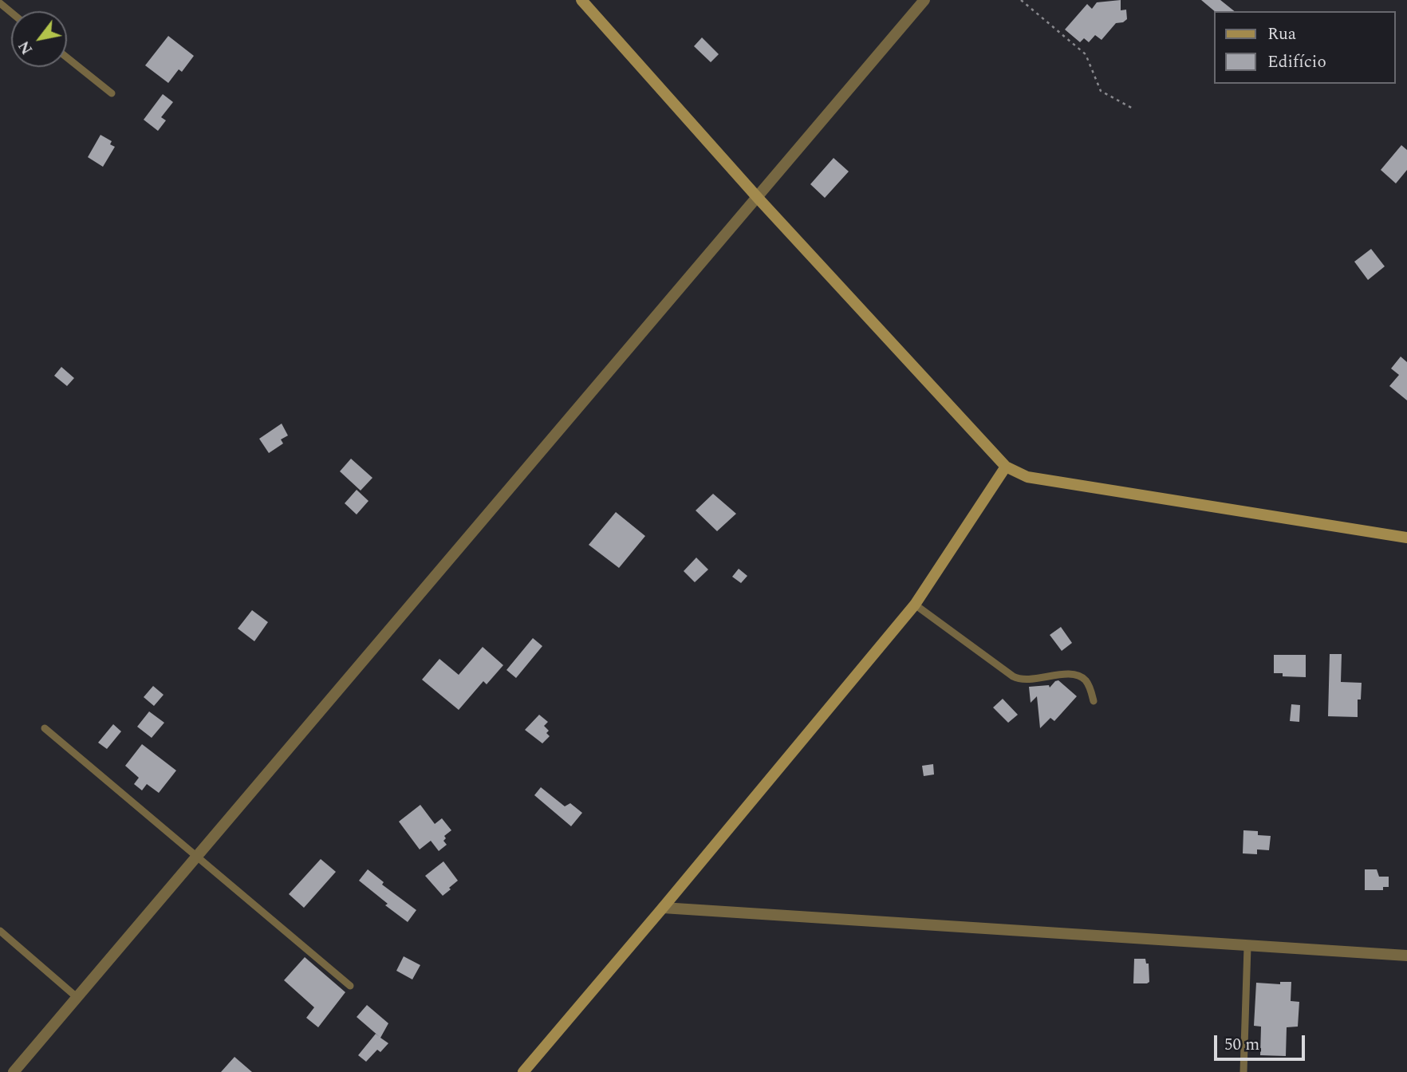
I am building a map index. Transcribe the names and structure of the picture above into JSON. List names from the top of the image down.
{
  "legend": ["Rua", "Edifício"],
  "scale_bar": "50 m",
  "north": "bottom left"
}
